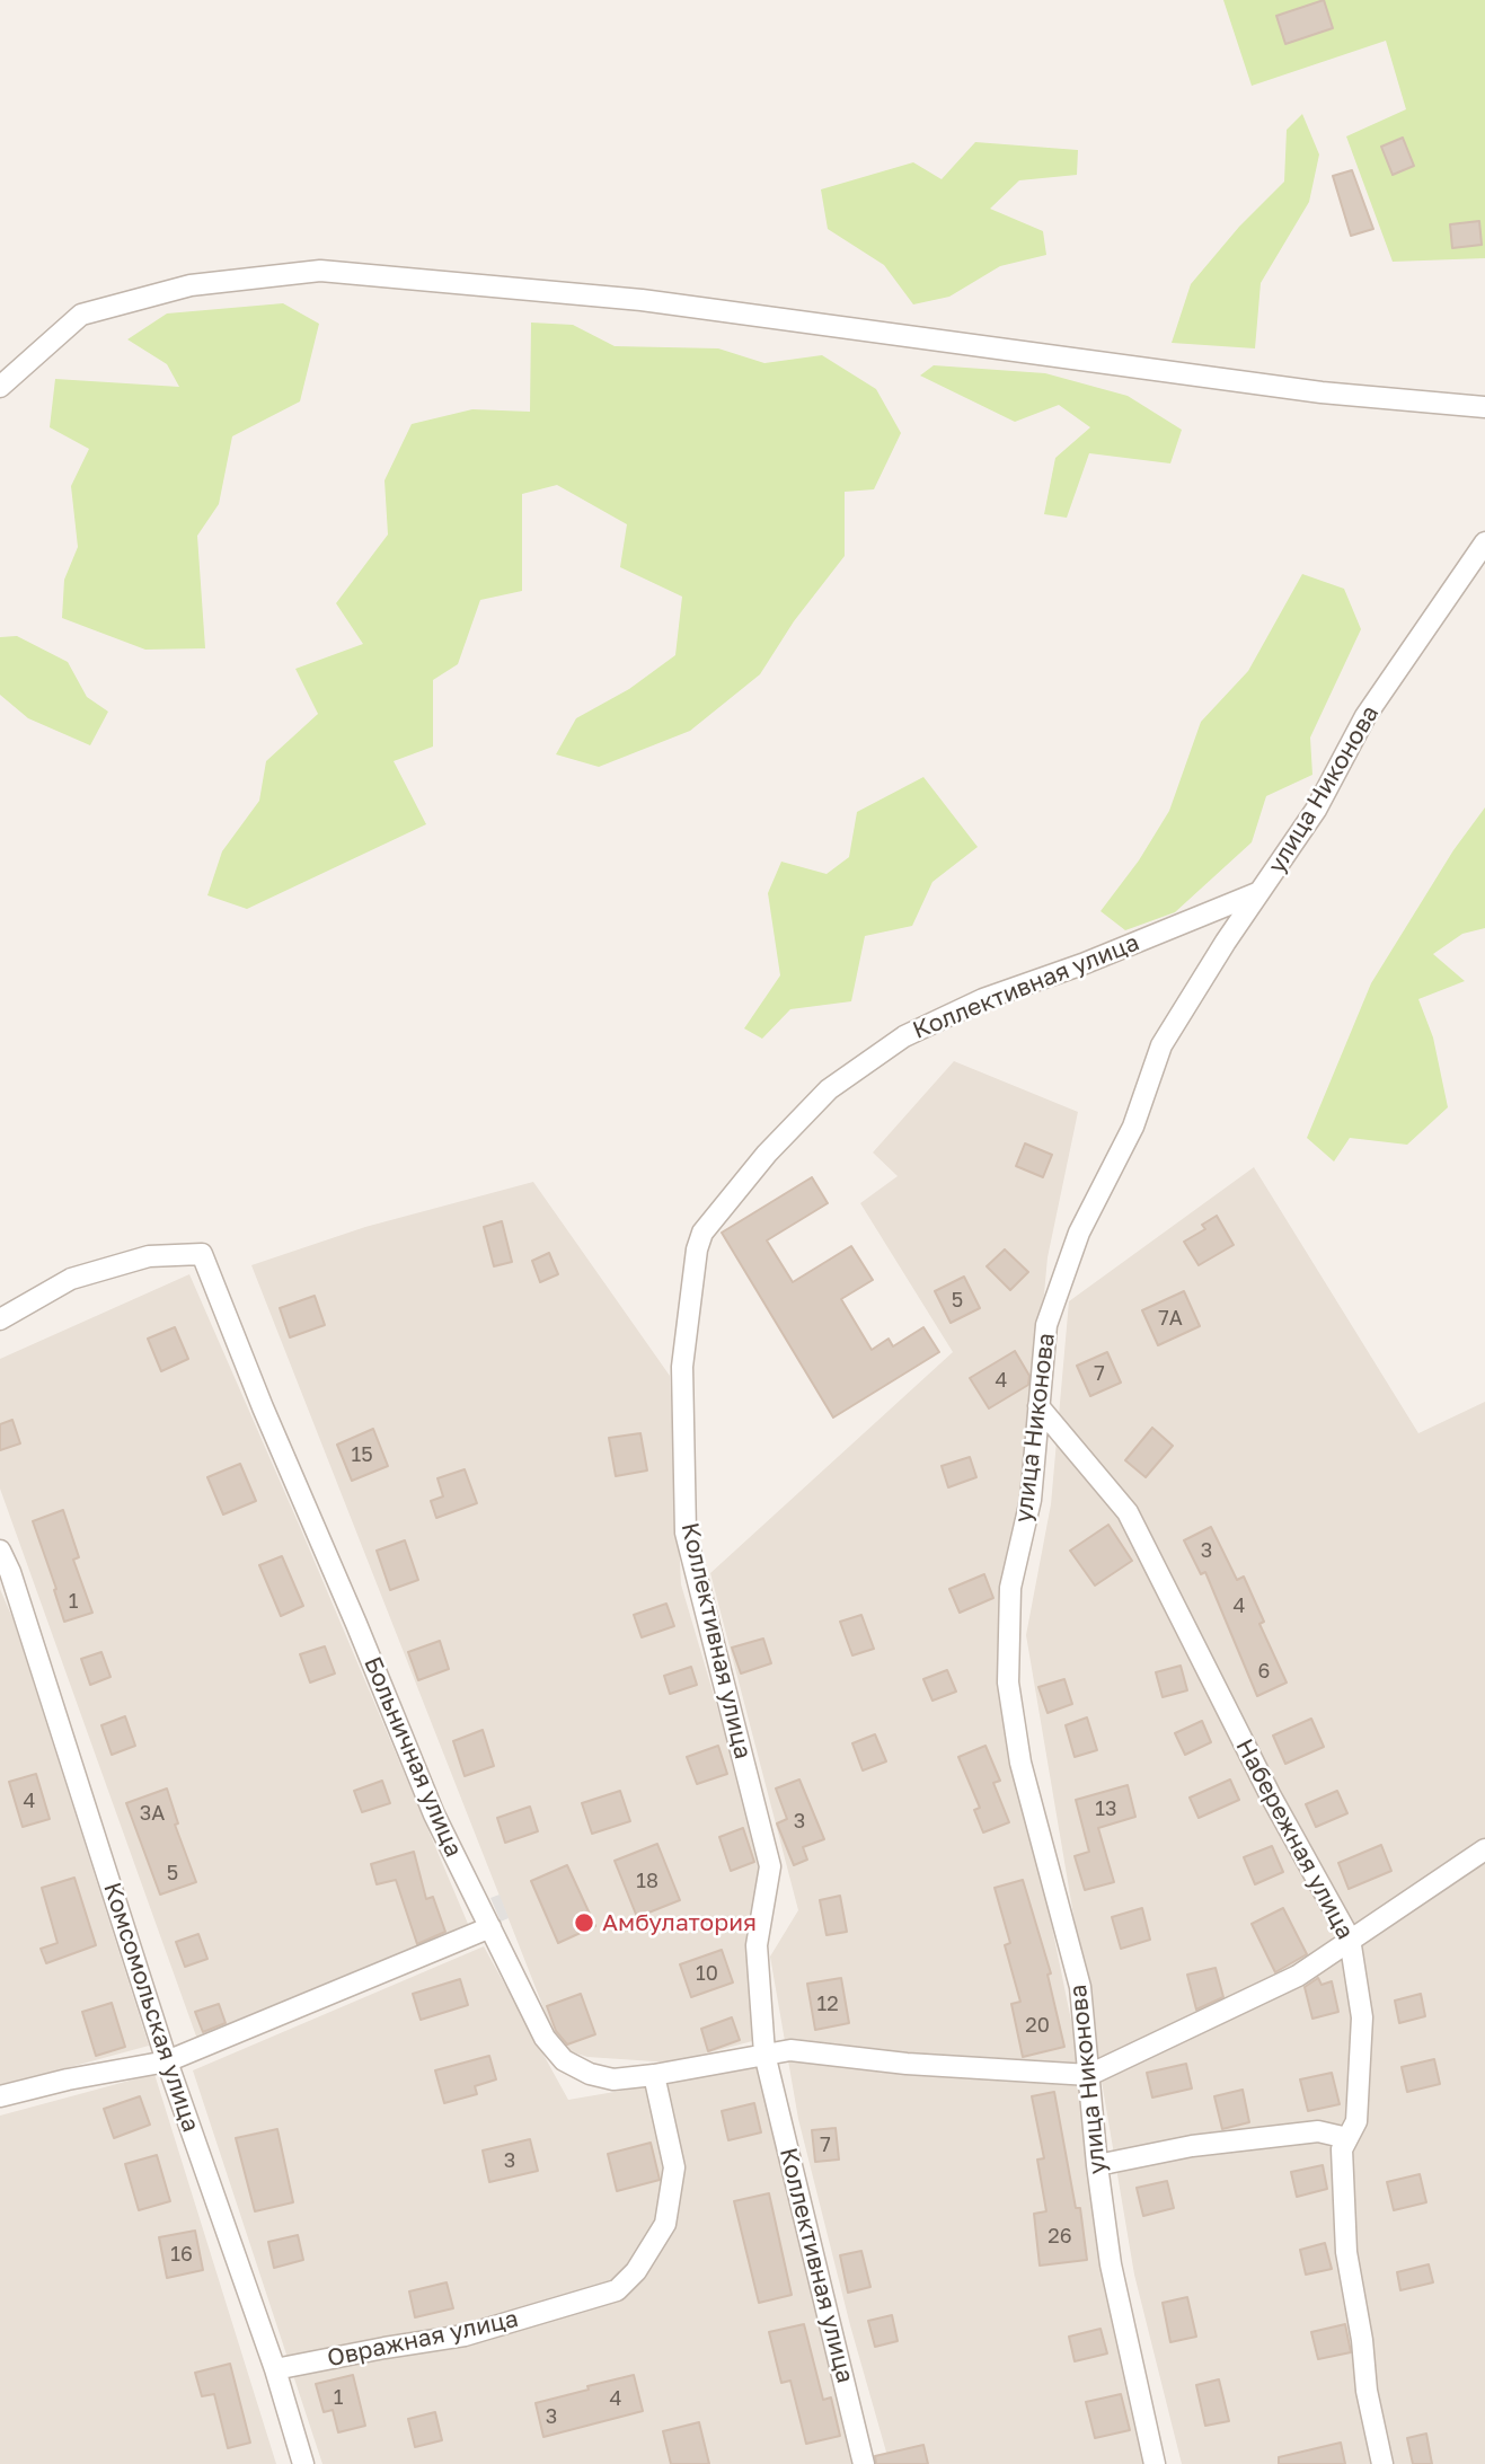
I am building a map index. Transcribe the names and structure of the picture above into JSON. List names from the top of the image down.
{
  "streets": {
    "street": [
      "улица Никонова",
      "Коллективная улица",
      "Больничная улица",
      "Набережная улица",
      "Комсомольская улица",
      "Овражная улица"
    ]
  },
  "crossings": [
    ["улица Никонова", "Коллективная улица"],
    ["улица Никонова", "Больничная улица"],
    ["улица Никонова", "Набережная улица"],
    ["Коллективная улица", "Больничная улица"],
    ["Больничная улица", "Овражная улица"],
    ["Комсомольская улица", "Овражная улица"]
  ],
  "places": ["Амбулатория"],
  "house_numbers": [
    "5",
    "7А",
    "7",
    "4",
    "15",
    "3",
    "1",
    "4",
    "6",
    "4",
    "13",
    "3А",
    "3",
    "5",
    "18",
    "10",
    "12",
    "20",
    "7",
    "3",
    "26",
    "16",
    "1",
    "4",
    "3"
  ]
}
